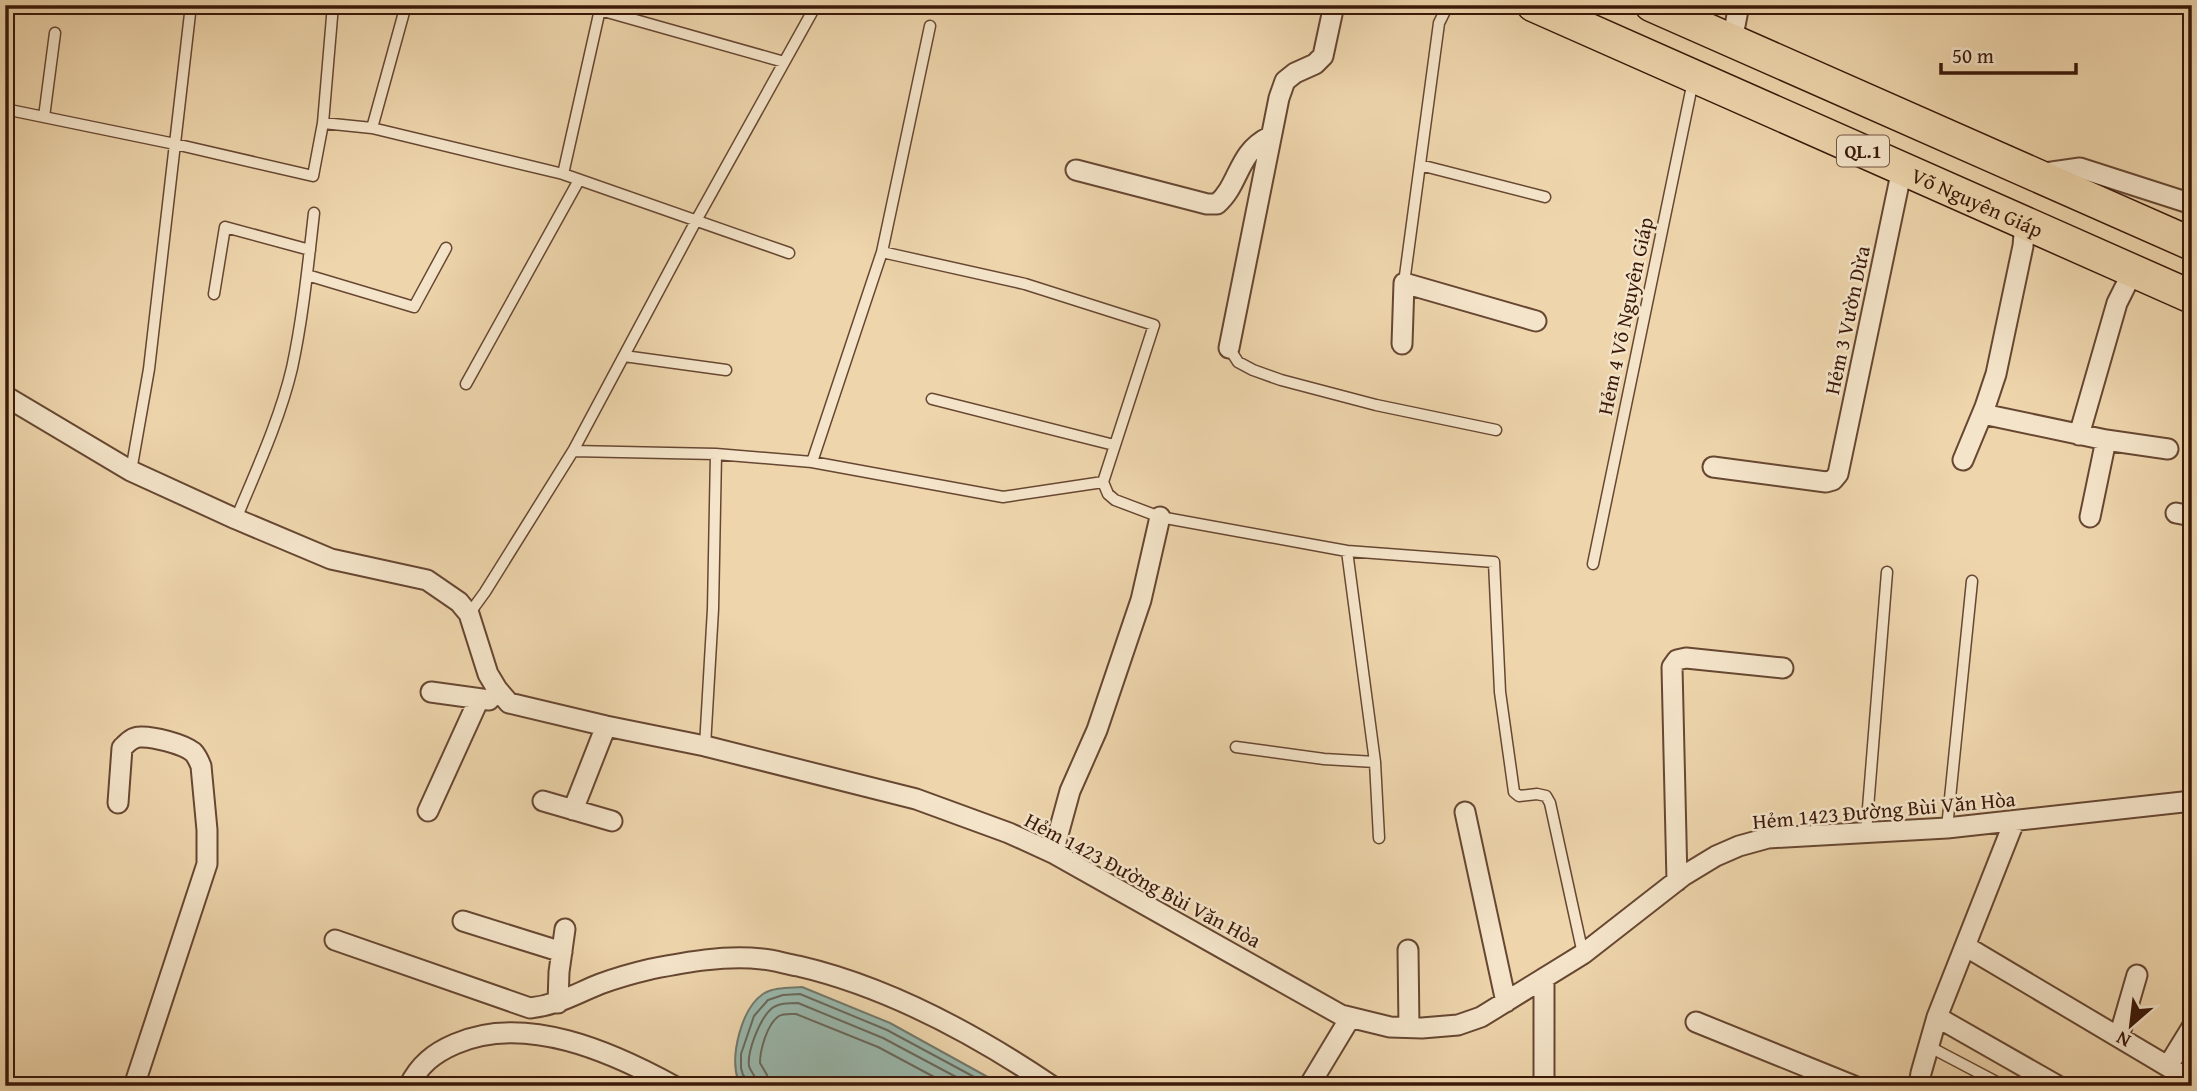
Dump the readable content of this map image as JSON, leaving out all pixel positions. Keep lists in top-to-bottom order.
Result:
{
  "streets": {
    "highway": ["QL.1", "Võ Nguyên Giáp"],
    "street": ["Hẻm 3 Vườn Dừa", "Hẻm 1423 Đường Bùi Văn Hòa"],
    "lane": ["Hẻm 4 Võ Nguyên Giáp"]
  },
  "crossings": [
    ["Võ Nguyên Giáp", "Hẻm 4 Võ Nguyên Giáp"],
    ["Võ Nguyên Giáp", "Hẻm 3 Vườn Dừa"]
  ],
  "scale_bar": "50 m",
  "north": "bottom left"
}
